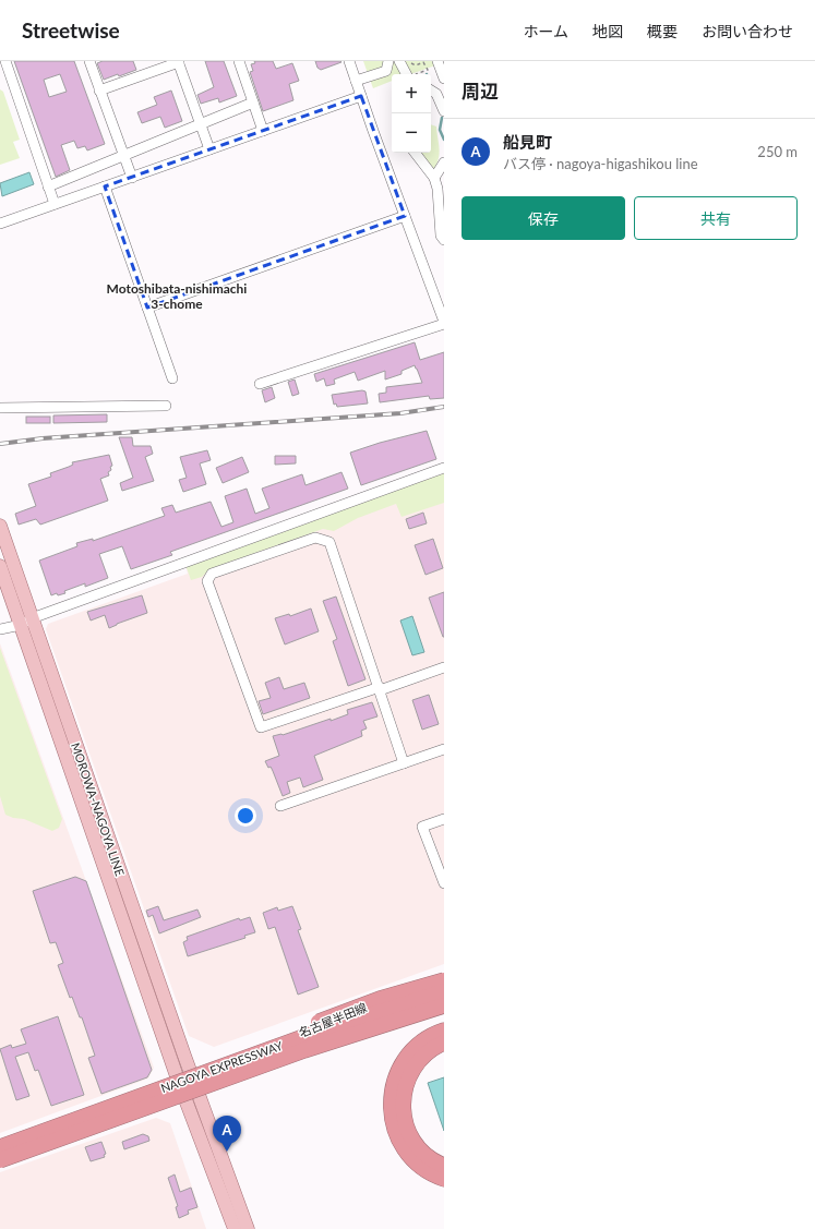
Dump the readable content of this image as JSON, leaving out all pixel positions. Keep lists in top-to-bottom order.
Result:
{
  "streets": {
    "highway": ["NAGOYA EXPRESSWAY"],
    "main road": ["MOROWA-NAGOYA LINE", "名古屋半田線"]
  },
  "crossings": [
    ["MOROWA-NAGOYA LINE", "名古屋半田線"],
    ["MOROWA-NAGOYA LINE", "NAGOYA EXPRESSWAY"],
    ["名古屋半田線", "NAGOYA EXPRESSWAY"]
  ],
  "districts": ["Motoshibata-nishimachi 3-chome"],
  "page": {
    "header": "Streetwise",
    "nav": [
      "ホーム",
      "地図",
      "概要",
      "お問い合わせ"
    ],
    "heading": "周辺",
    "map_buttons": ["+", "−"],
    "list": [
      {
        "mark": "A",
        "name": "船見町",
        "note": "バス停 · nagoya-higashikou line",
        "value": "250 m"
      }
    ],
    "buttons": ["保存", "共有"],
    "pins": "A"
  }
}
